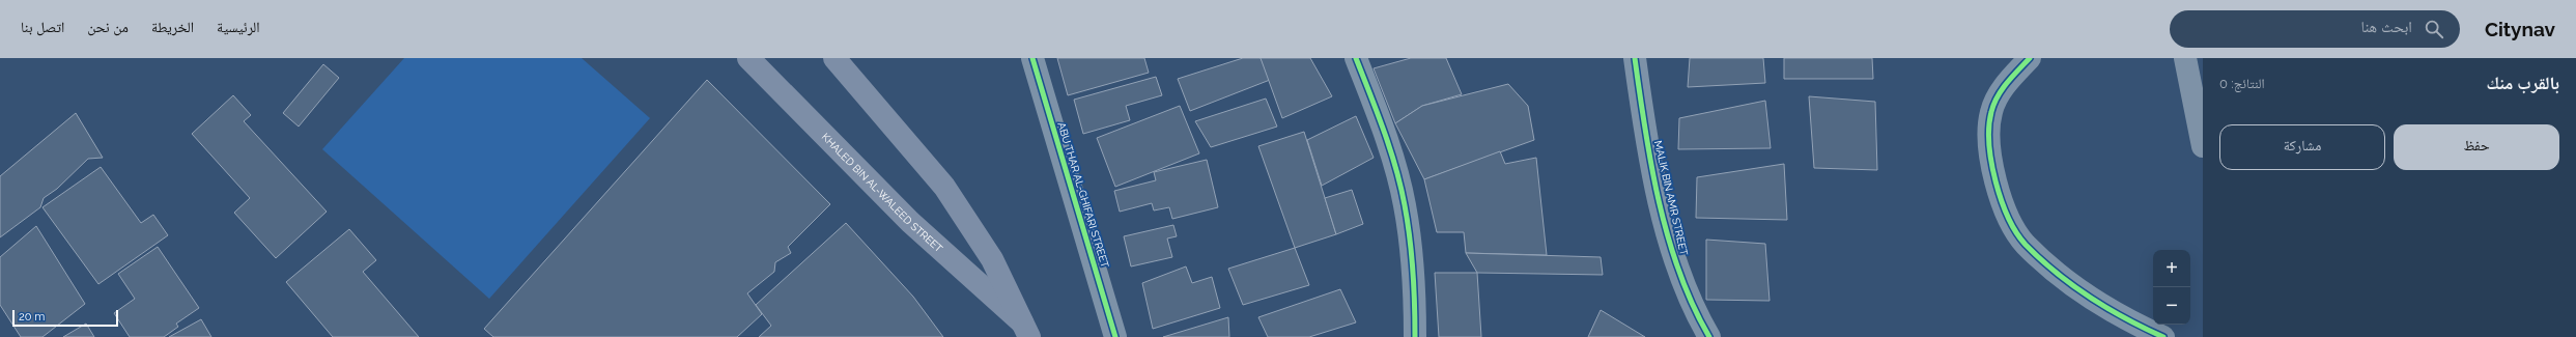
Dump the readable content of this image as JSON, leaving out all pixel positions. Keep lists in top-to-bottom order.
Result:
{
  "streets": {
    "main road": ["KHALED BIN AL-WALEED STREET"],
    "street": ["ABU THAR AL-GHIFARI STREET", "MALIK BIN AMR STREET"]
  },
  "scale_bar": "20 m",
  "page": {
    "header": "Citynav",
    "search": "ابحث هنا",
    "nav": [
      "الرئيسية",
      "الخريطة",
      "من نحن",
      "اتصل بنا"
    ],
    "heading": ["بالقرب منك", "النتائج: 0"],
    "buttons": ["حفظ", "مشاركة"],
    "map_buttons": ["+", "−"],
    "scale": "20 m"
  }
}
